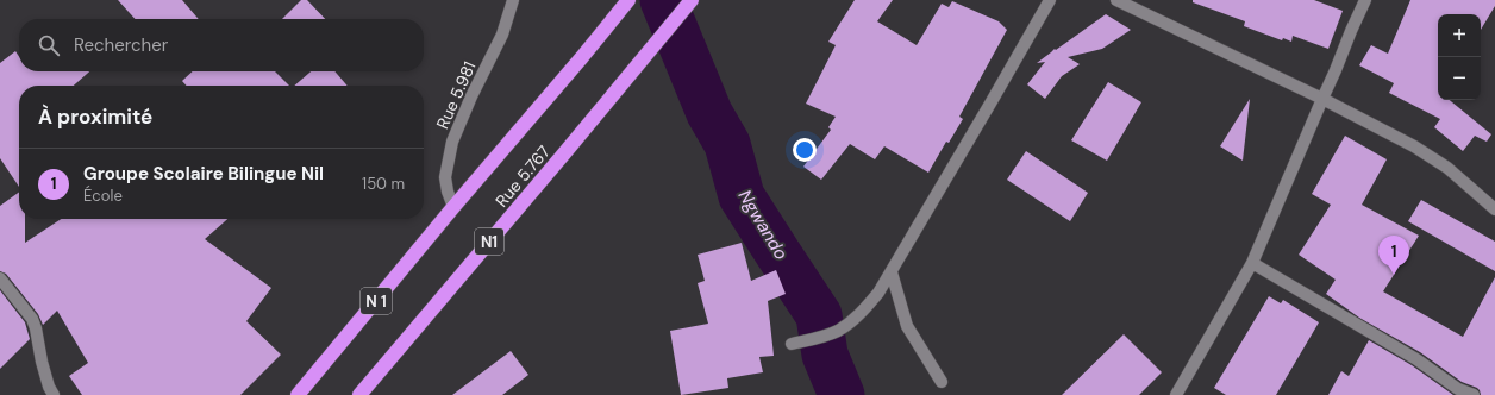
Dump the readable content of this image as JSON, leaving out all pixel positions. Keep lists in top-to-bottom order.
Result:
{
  "streets": {
    "highway": ["Rue 5.767", "N1", "N 1"],
    "street": ["Rue 5.981"]
  },
  "crossings": [
    ["Rue 5.981", "N 1"]
  ],
  "water": ["Ngwando"],
  "page": {
    "map_buttons": ["+", "−"],
    "search": "Rechercher",
    "heading": "À proximité",
    "list": [
      {
        "mark": "1",
        "name": "Groupe Scolaire Bilingue Nil",
        "note": "École",
        "value": "150 m"
      }
    ],
    "pins": "1"
  }
}
